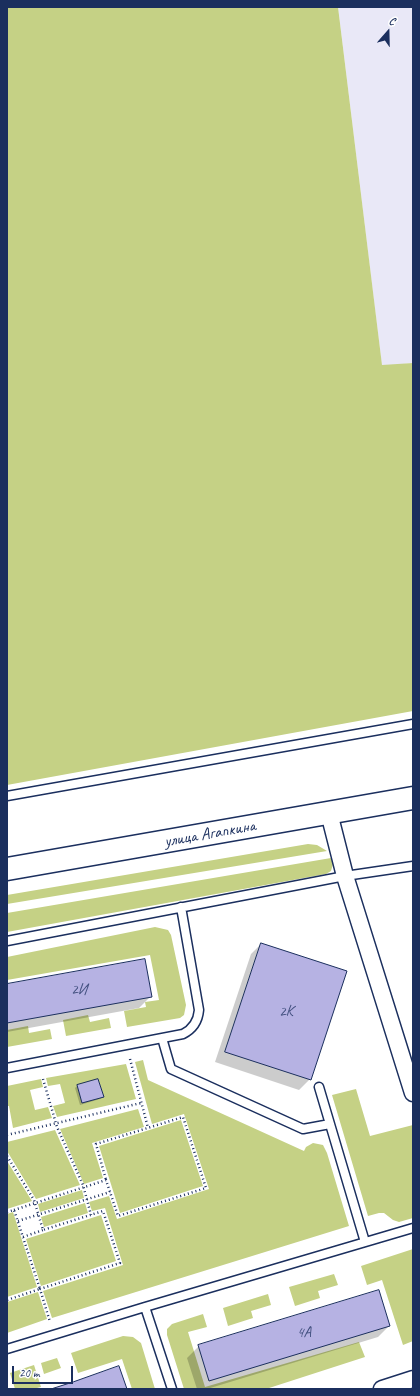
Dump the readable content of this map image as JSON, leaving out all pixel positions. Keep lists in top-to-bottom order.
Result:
{
  "streets": {
    "main road": ["улица Агапкина"]
  },
  "house_numbers": ["2И", "2К", "4А"],
  "scale_bar": "20 m",
  "north": "top"
}
